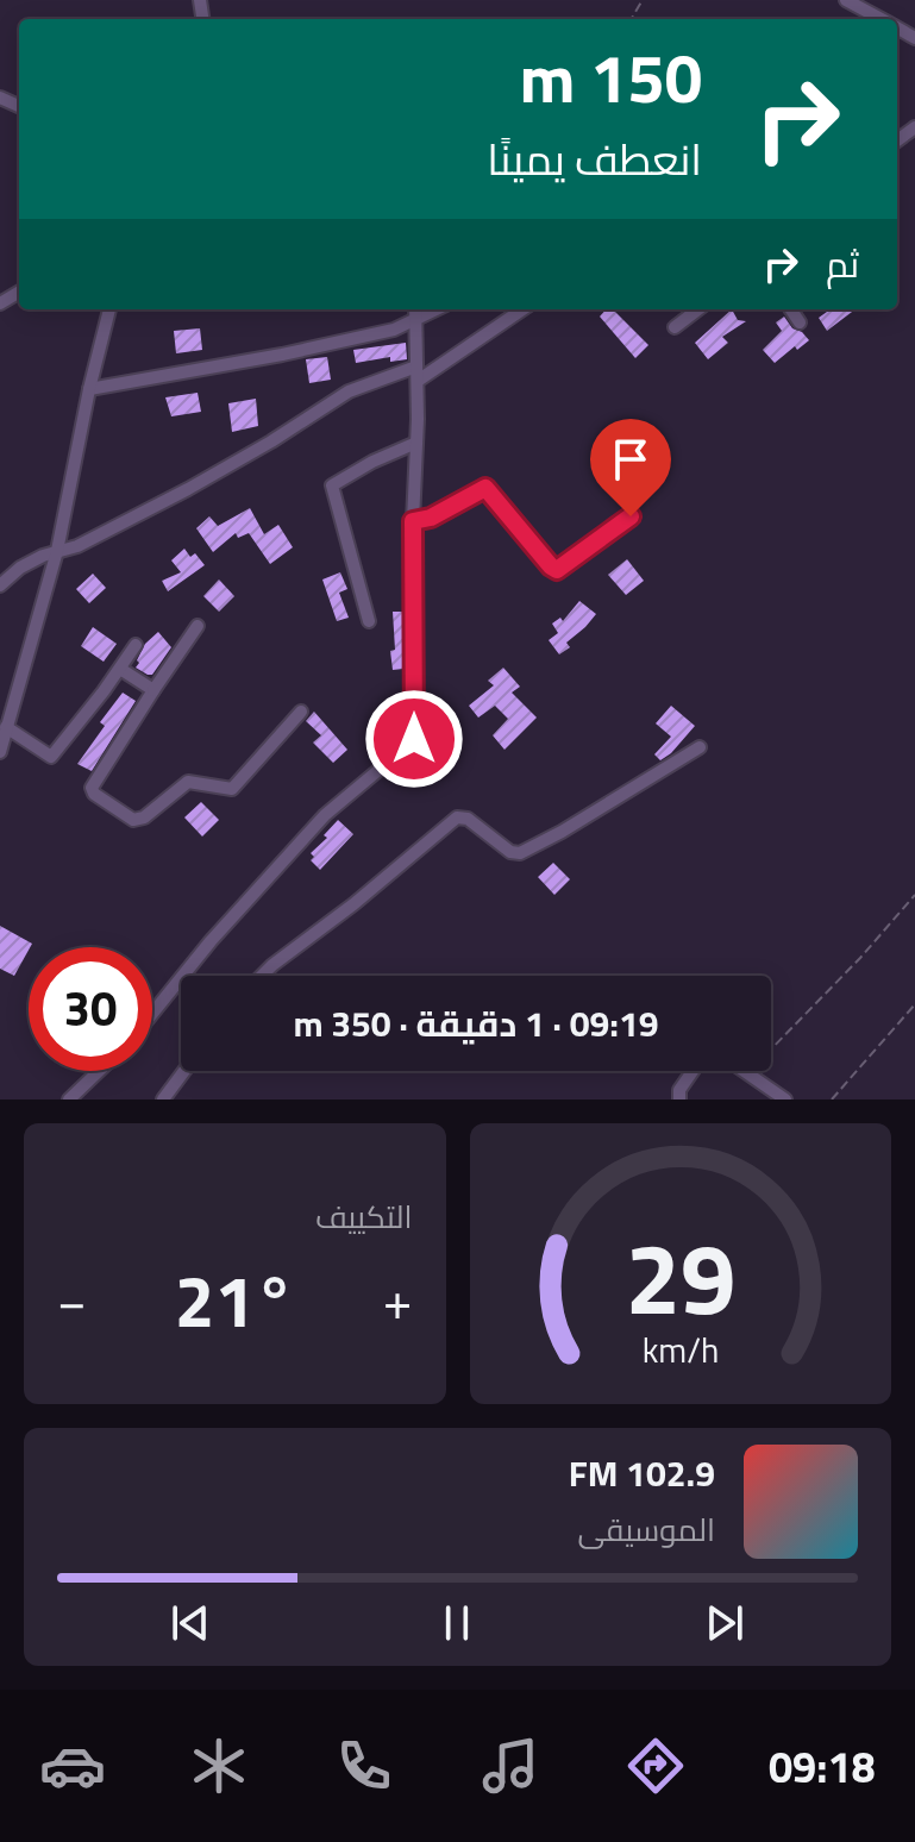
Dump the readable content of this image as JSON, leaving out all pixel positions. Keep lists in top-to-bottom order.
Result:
{
  "page": {
    "turn": ["150 m", "انعطف يمينًا"],
    "then": "ثم",
    "limit": "30",
    "trip": "09:19 · 1 دقيقة · 350 m",
    "tile": "التكييف",
    "heat": ["−", "21°", "+"],
    "song": ["102.9 FM", "الموسيقى"],
    "tabs": "09:18",
    "gauge": ["29", "km/h"]
  }
}
